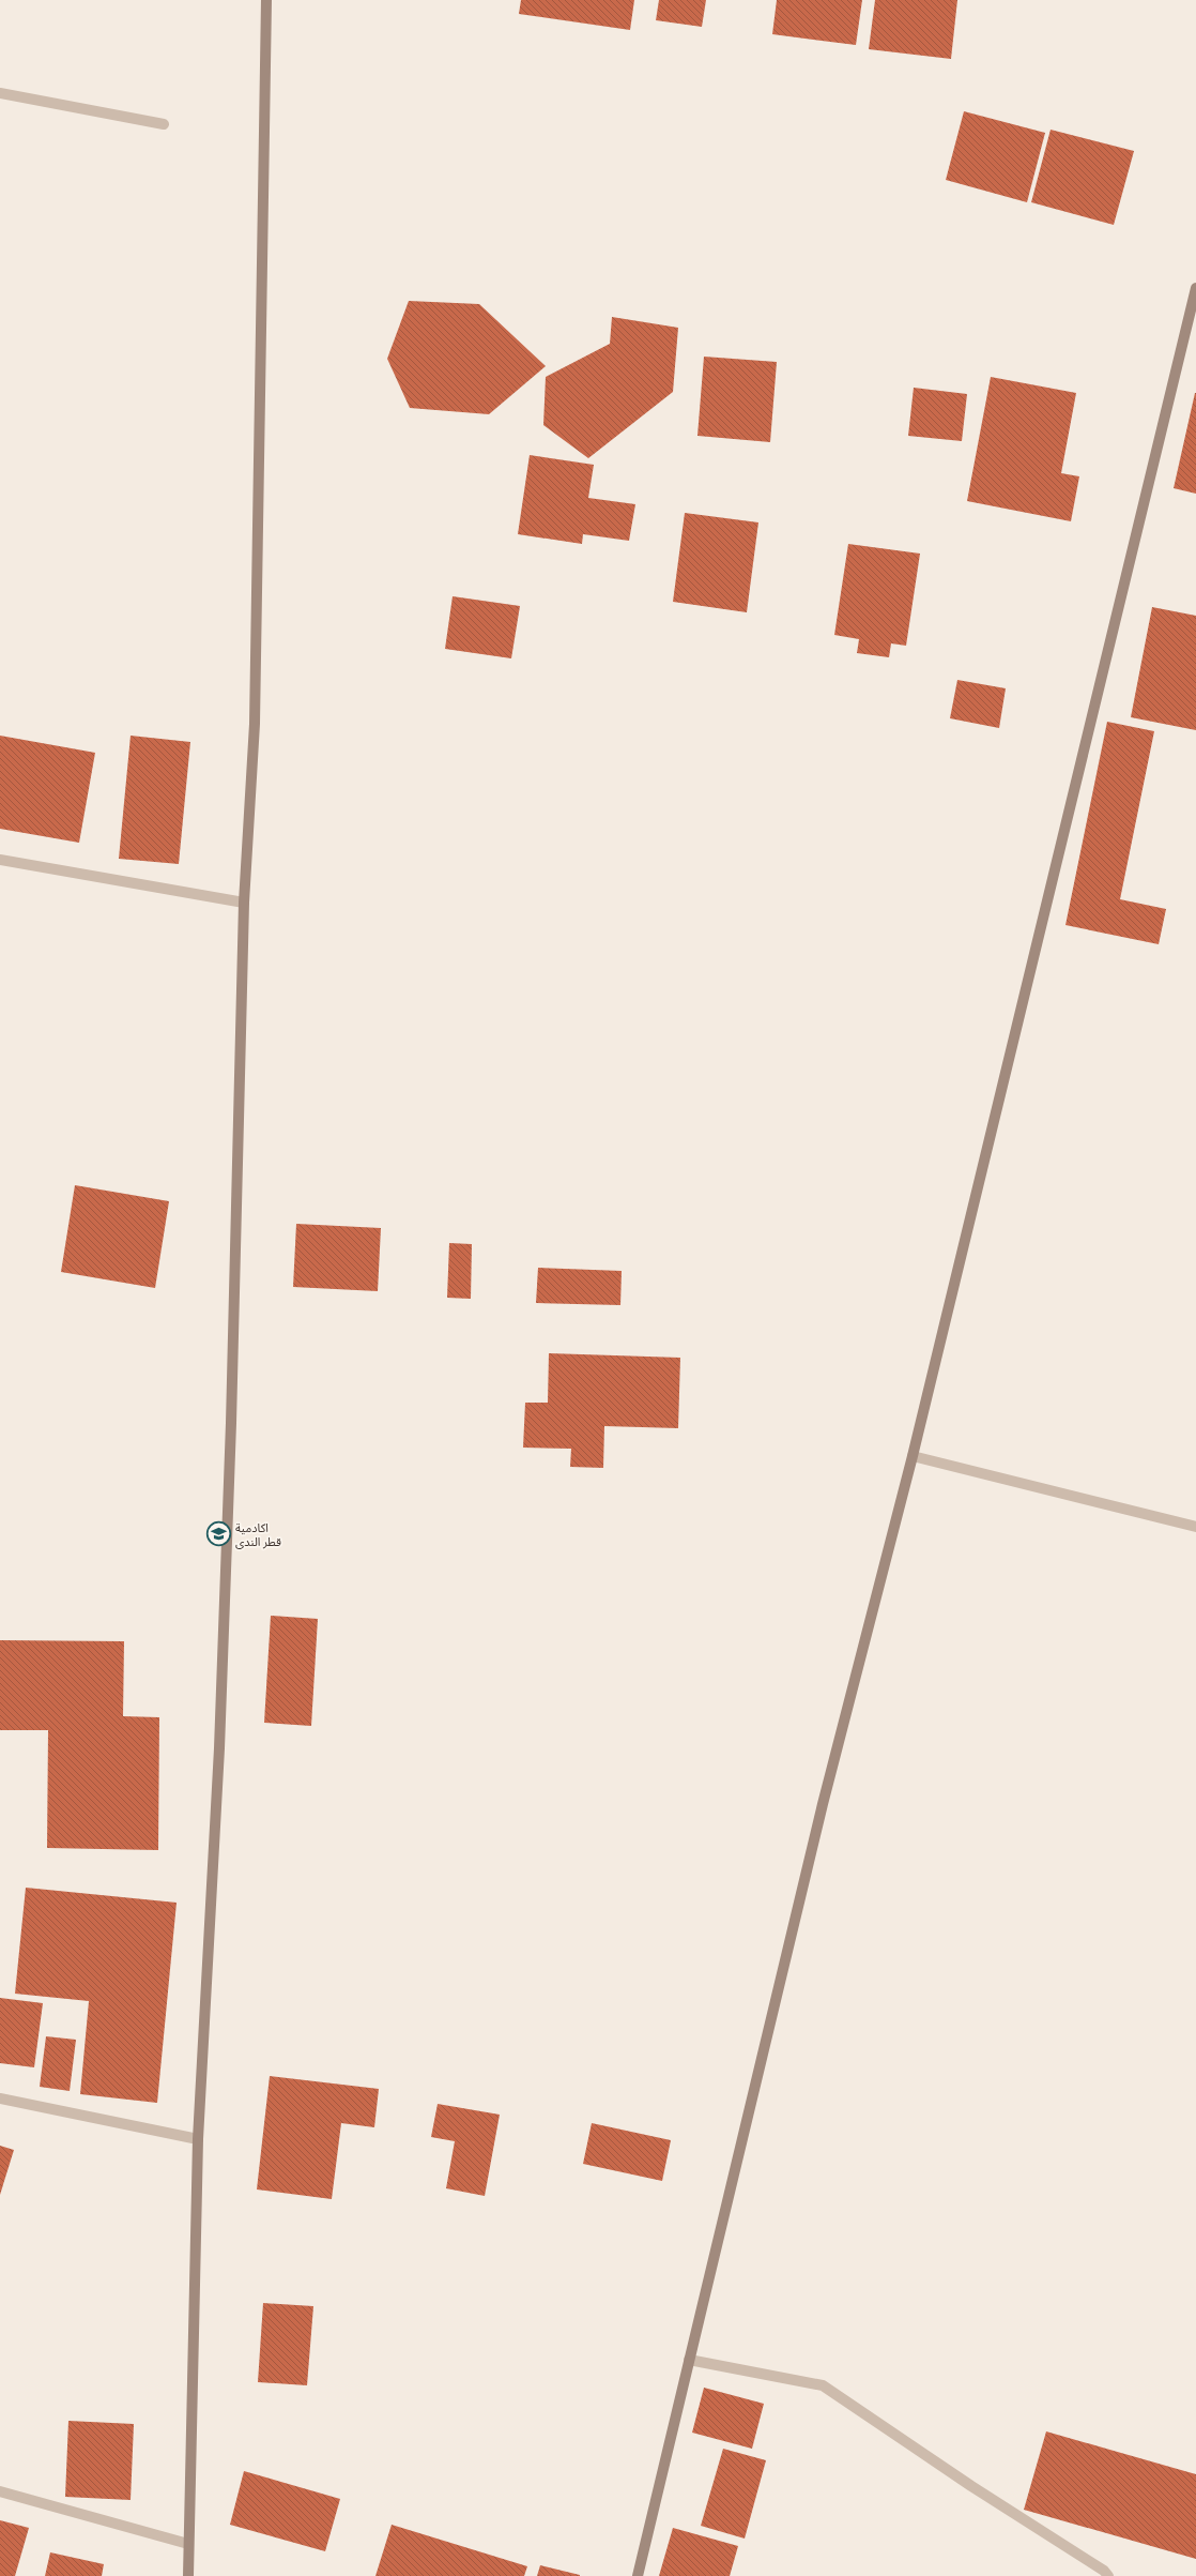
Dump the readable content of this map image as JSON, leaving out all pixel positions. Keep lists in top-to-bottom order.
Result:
{
  "places": {
    "school or university": ["اكادمية قطر الندى"]
  }
}
